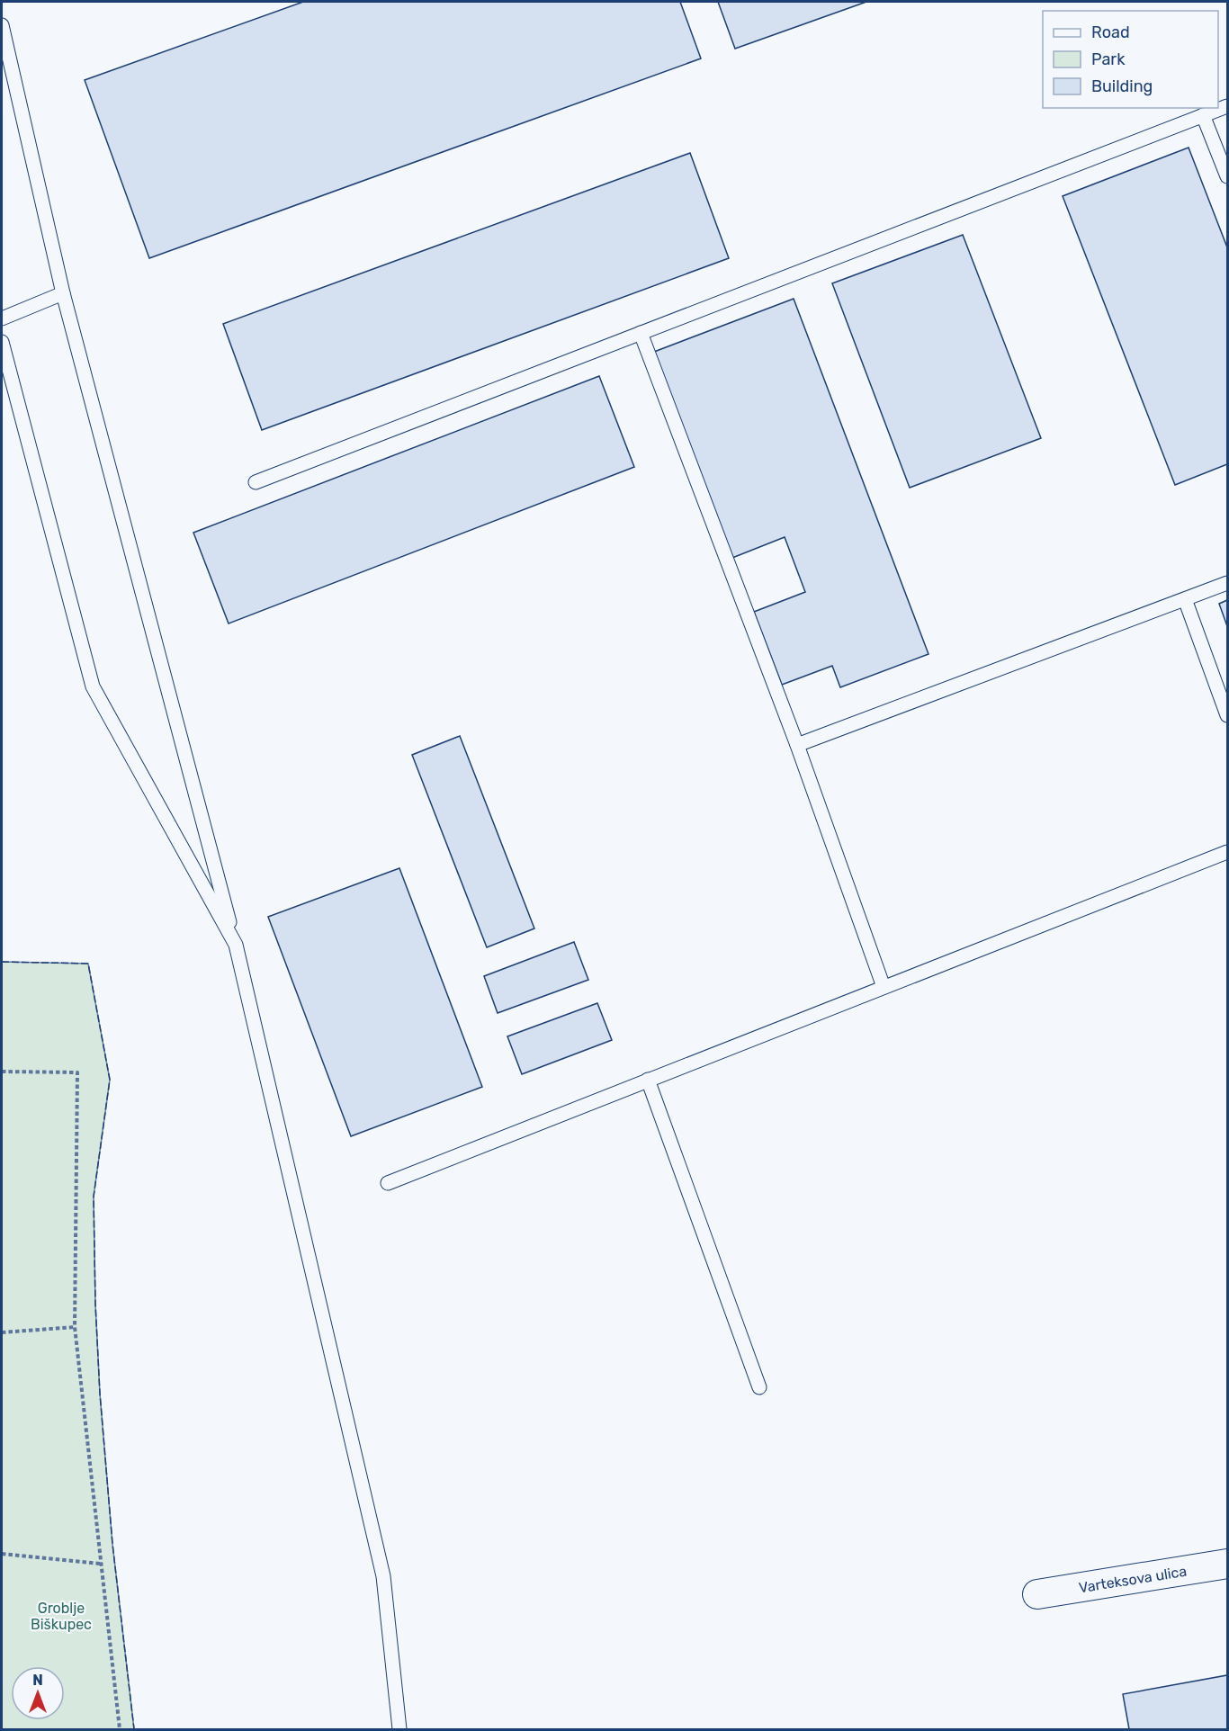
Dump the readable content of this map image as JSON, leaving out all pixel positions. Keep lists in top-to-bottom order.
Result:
{
  "streets": {
    "street": ["Varteksova ulica"]
  },
  "parks": ["Groblje Biškupec"],
  "legend": ["Road", "Park", "Building"],
  "north": "top"
}
